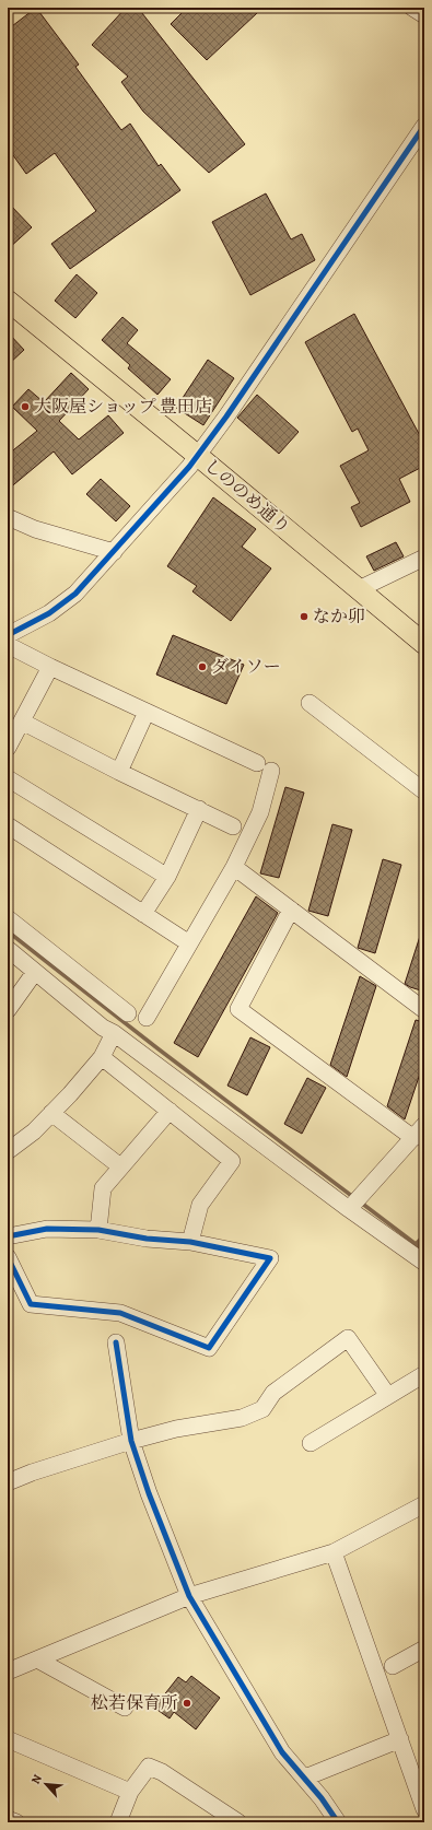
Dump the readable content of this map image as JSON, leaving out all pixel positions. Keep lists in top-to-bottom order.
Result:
{
  "streets": {
    "main road": ["しののめ通り"]
  },
  "places": [
    "大阪屋ショップ 豊田店",
    "なか卯",
    "ダイソー",
    "松若保育所"
  ],
  "north": "top left"
}
